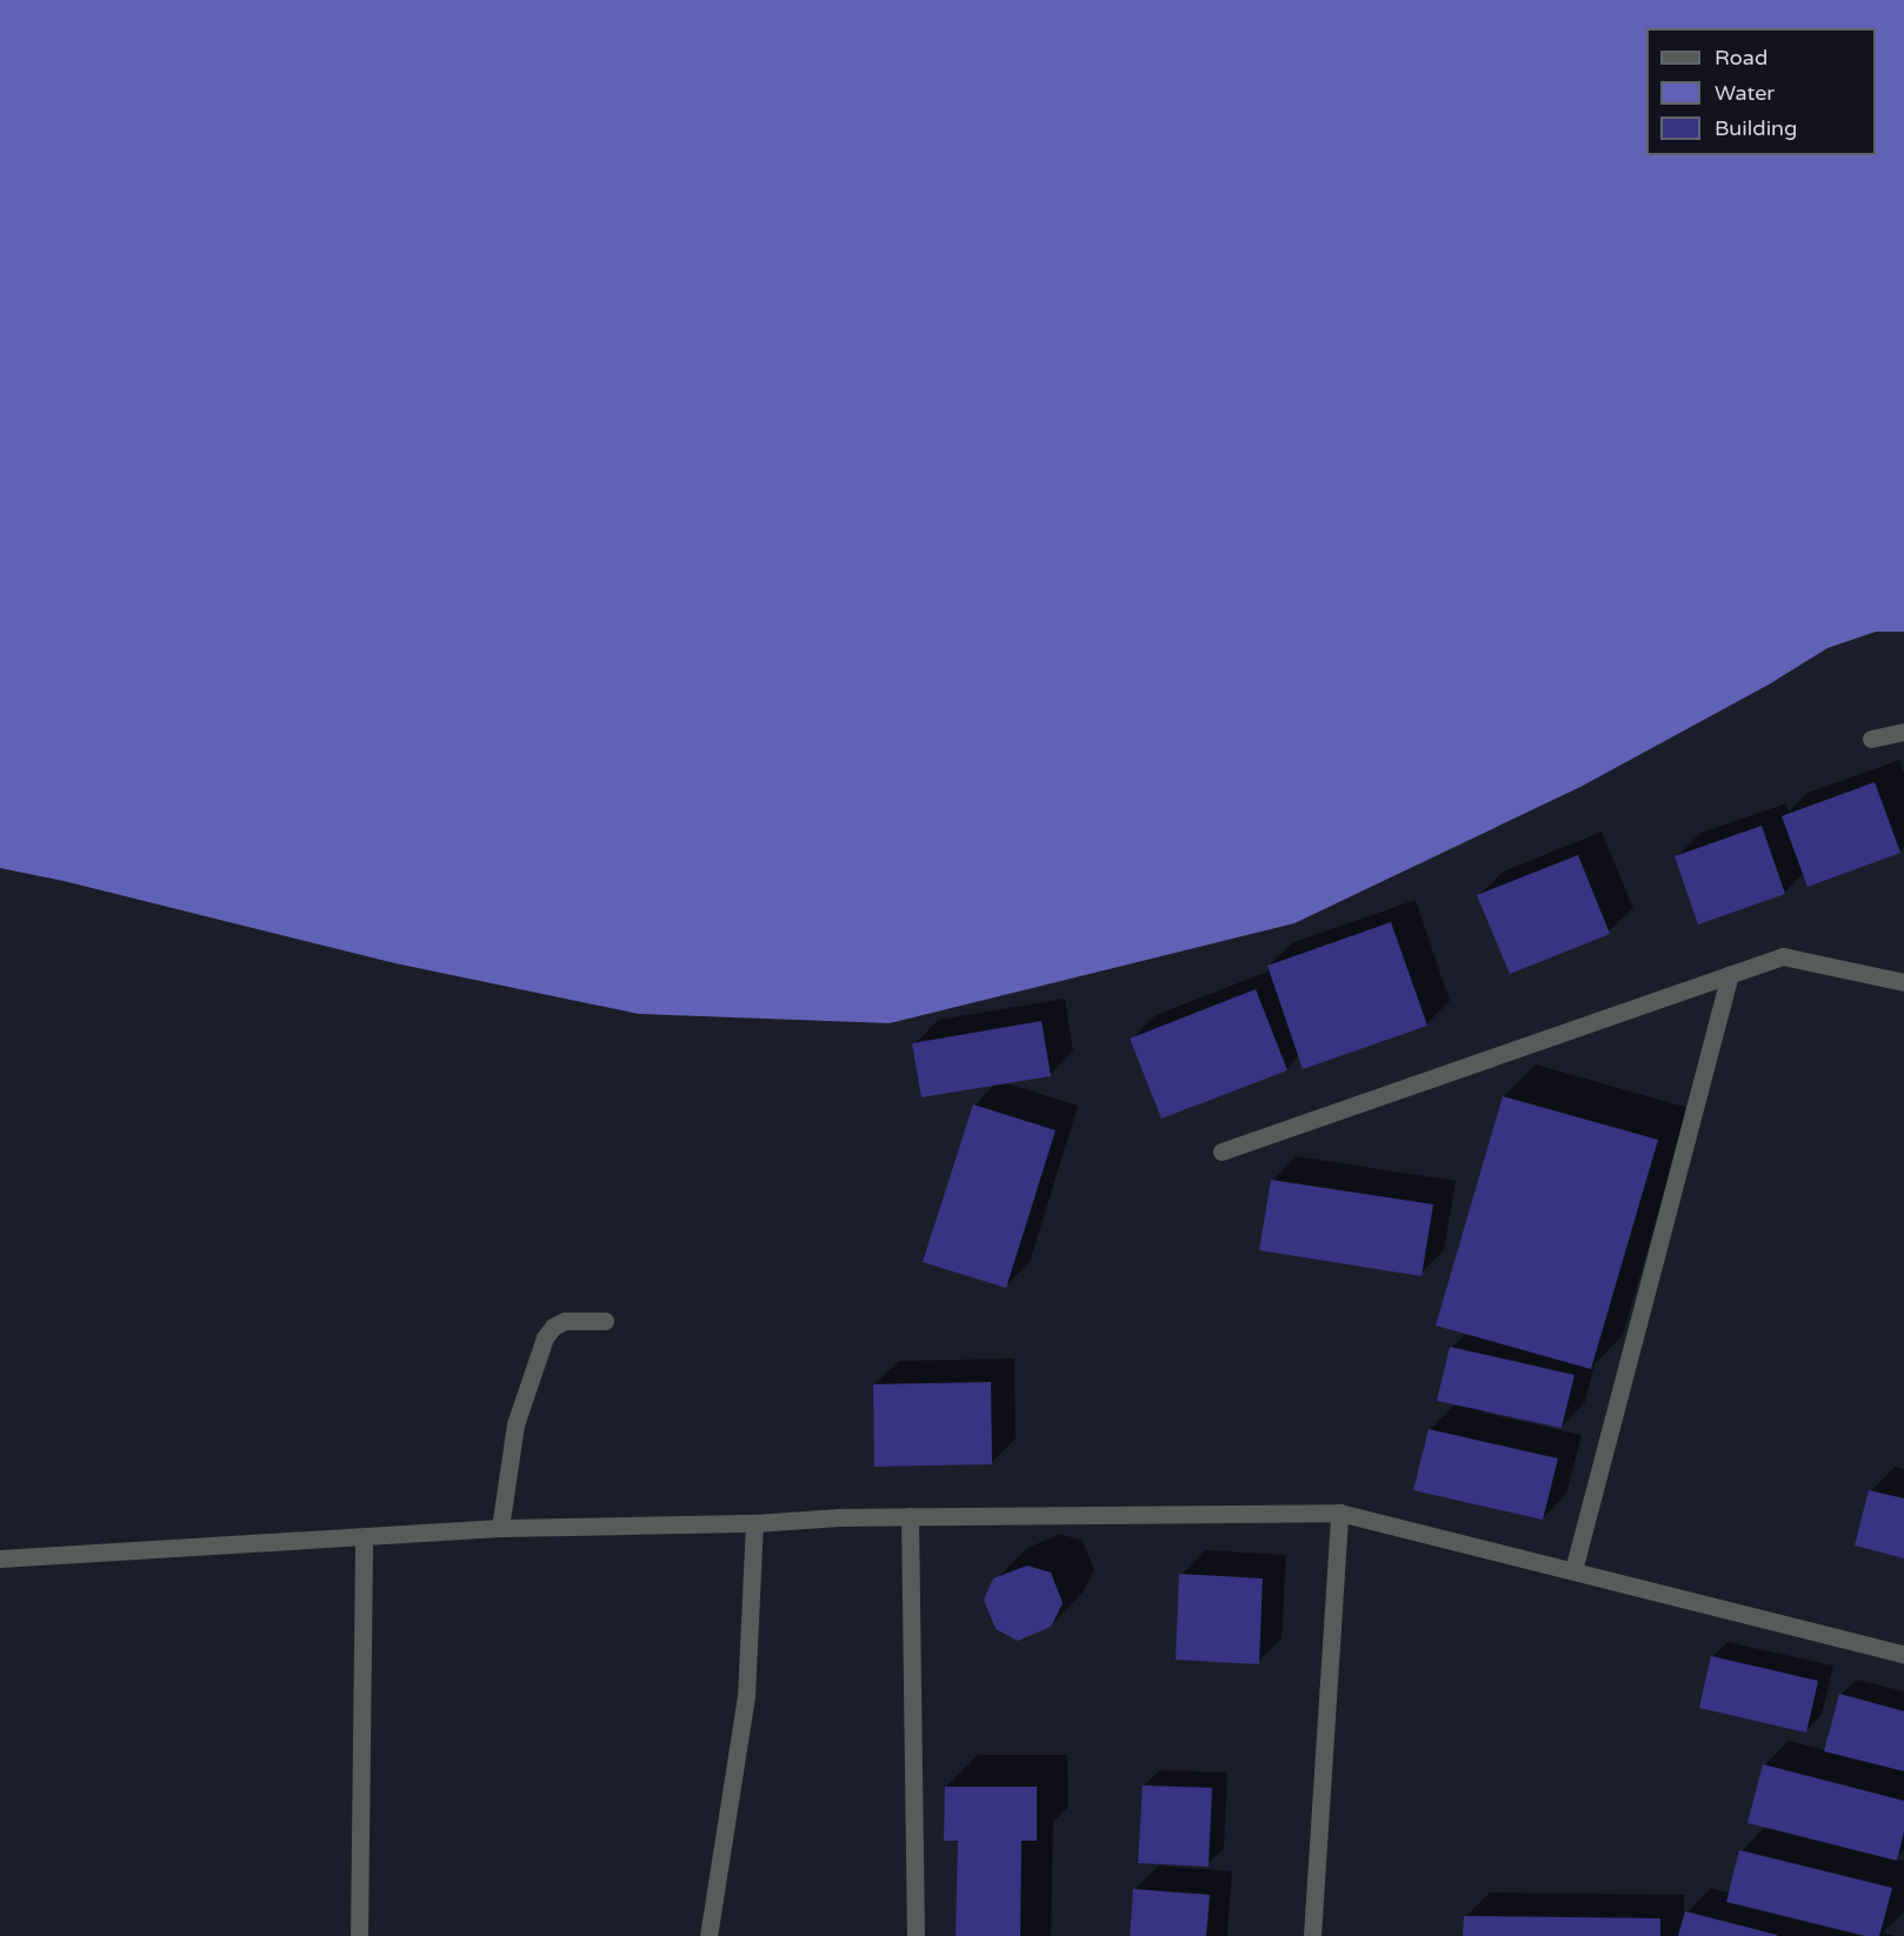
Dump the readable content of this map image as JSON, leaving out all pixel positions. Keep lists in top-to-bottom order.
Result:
{
  "legend": ["Road", "Water", "Building"]
}
